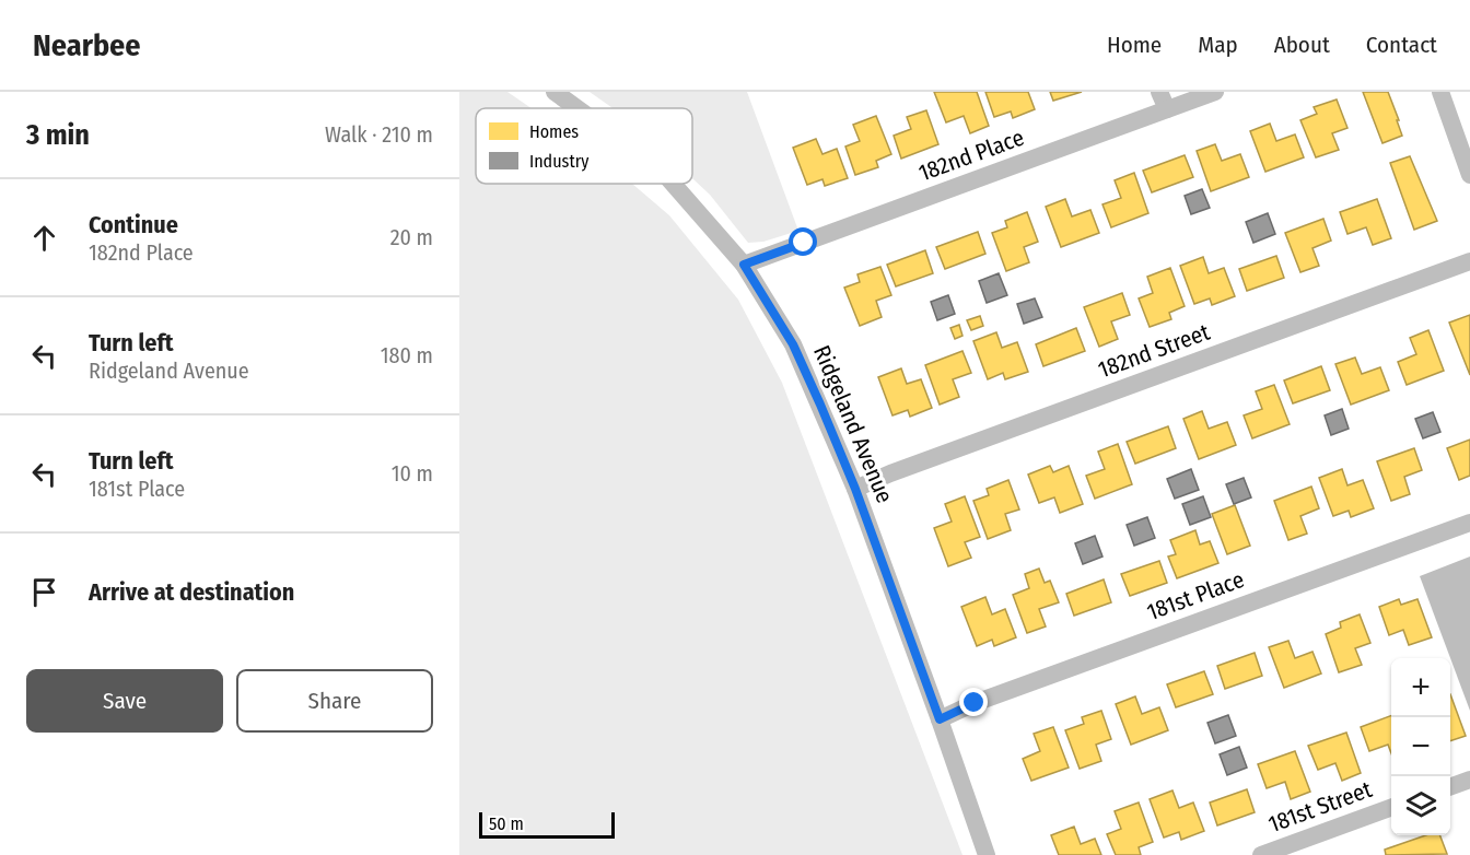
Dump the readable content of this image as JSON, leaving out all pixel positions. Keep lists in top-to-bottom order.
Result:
{
  "streets": {
    "street": [
      "182nd Place",
      "182nd Street",
      "Ridgeland Avenue",
      "181st Place",
      "181st Street"
    ]
  },
  "crossings": [
    ["182nd Place", "Ridgeland Avenue"],
    ["182nd Street", "Ridgeland Avenue"],
    ["Ridgeland Avenue", "181st Place"]
  ],
  "legend": ["Homes", "Industry"],
  "scale_bar": "50 m",
  "page": {
    "header": "Nearbee",
    "nav": [
      "Home",
      "Map",
      "About",
      "Contact"
    ],
    "heading": ["3 min", "Walk · 210 m"],
    "list": [
      ["Continue", "182nd Place", "20 m"],
      ["Turn left", "Ridgeland Avenue", "180 m"],
      ["Turn left", "181st Place", "10 m"],
      "Arrive at destination"
    ],
    "buttons": ["Save", "Share"],
    "map_buttons": ["+", "−"],
    "scale": "50 m"
  }
}
